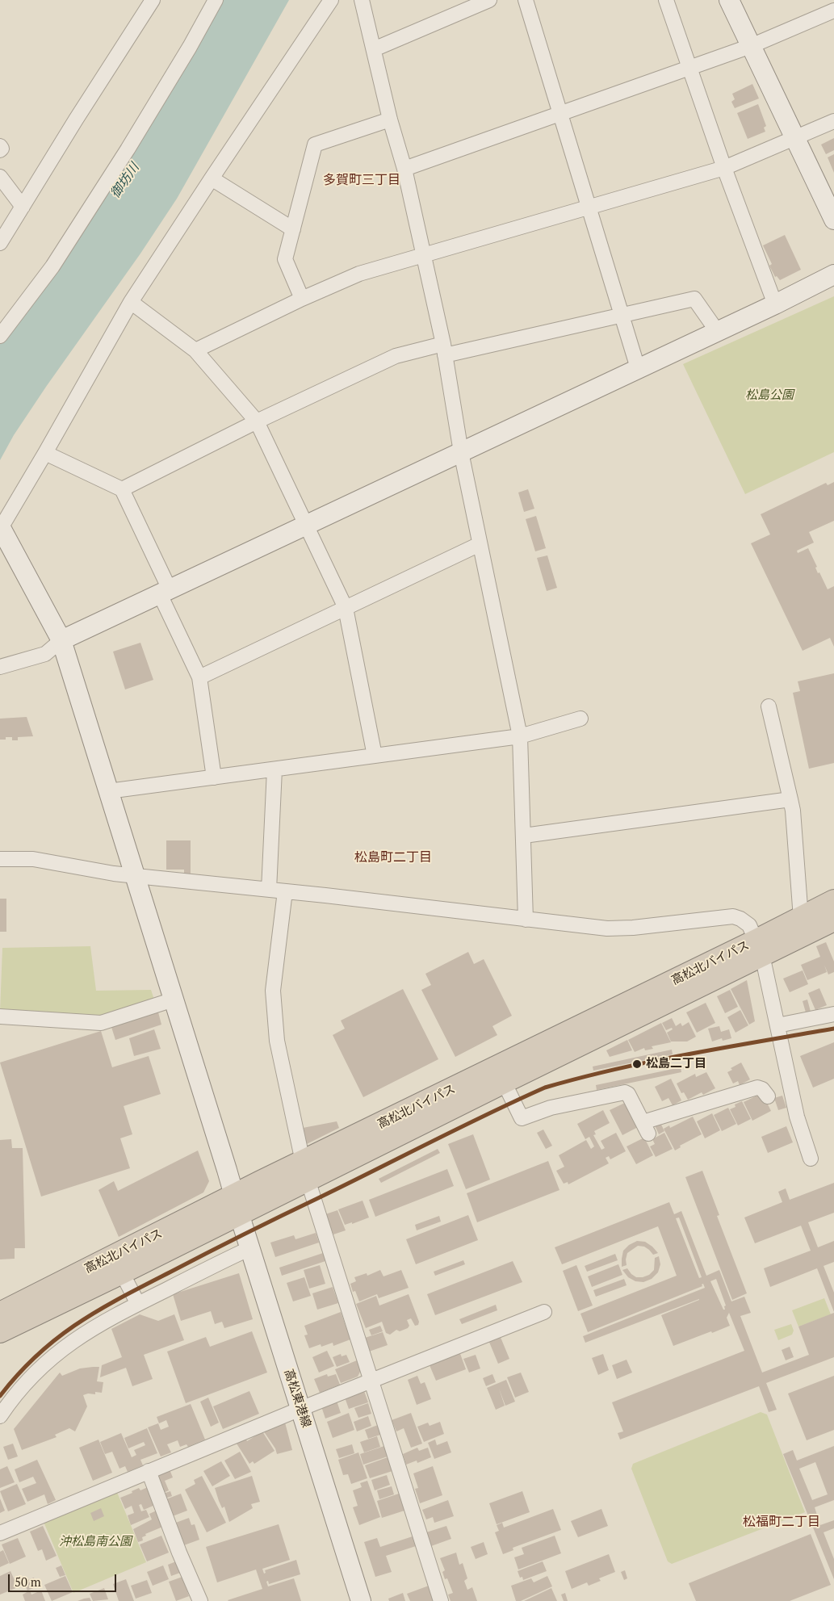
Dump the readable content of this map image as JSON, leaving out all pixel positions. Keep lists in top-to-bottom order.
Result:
{
  "streets": {
    "highway": ["高松北バイパス"],
    "street": ["高松東港線"]
  },
  "crossings": [
    ["高松北バイパス", "高松東港線"]
  ],
  "districts": ["多賀町三丁目", "松島町二丁目", "松福町二丁目"],
  "water": ["御坊川"],
  "parks": ["松島公園", "沖松島南公園"],
  "places": ["松島二丁目"],
  "scale_bar": "50 m"
}
